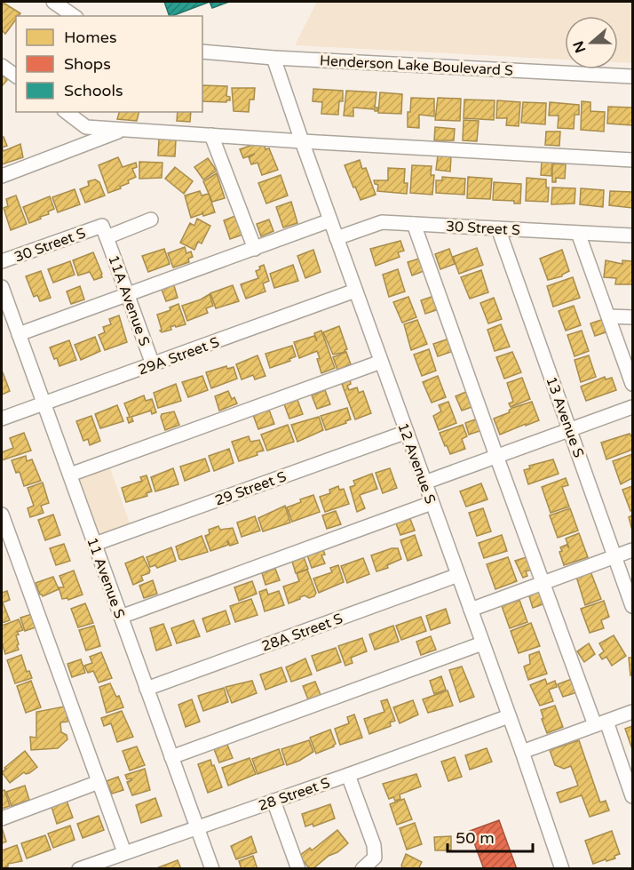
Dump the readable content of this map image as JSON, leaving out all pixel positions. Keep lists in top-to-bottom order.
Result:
{
  "streets": {
    "street": [
      "Henderson Lake Boulevard S",
      "30 Street S",
      "11A Avenue S",
      "29A Street S",
      "13 Avenue S",
      "12 Avenue S",
      "29 Street S",
      "11 Avenue S",
      "28A Street S",
      "28 Street S"
    ]
  },
  "crossings": [
    ["Henderson Lake Boulevard S", "12 Avenue S"],
    ["30 Street S", "11A Avenue S"],
    ["30 Street S", "13 Avenue S"],
    ["30 Street S", "12 Avenue S"],
    ["11A Avenue S", "29A Street S"],
    ["29A Street S", "12 Avenue S"],
    ["29A Street S", "11 Avenue S"],
    ["12 Avenue S", "29 Street S"],
    ["12 Avenue S", "28A Street S"],
    ["12 Avenue S", "28 Street S"],
    ["29 Street S", "11 Avenue S"],
    ["11 Avenue S", "28A Street S"],
    ["11 Avenue S", "28 Street S"]
  ],
  "legend": ["Homes", "Shops", "Schools"],
  "scale_bar": "50 m",
  "north": "left"
}
